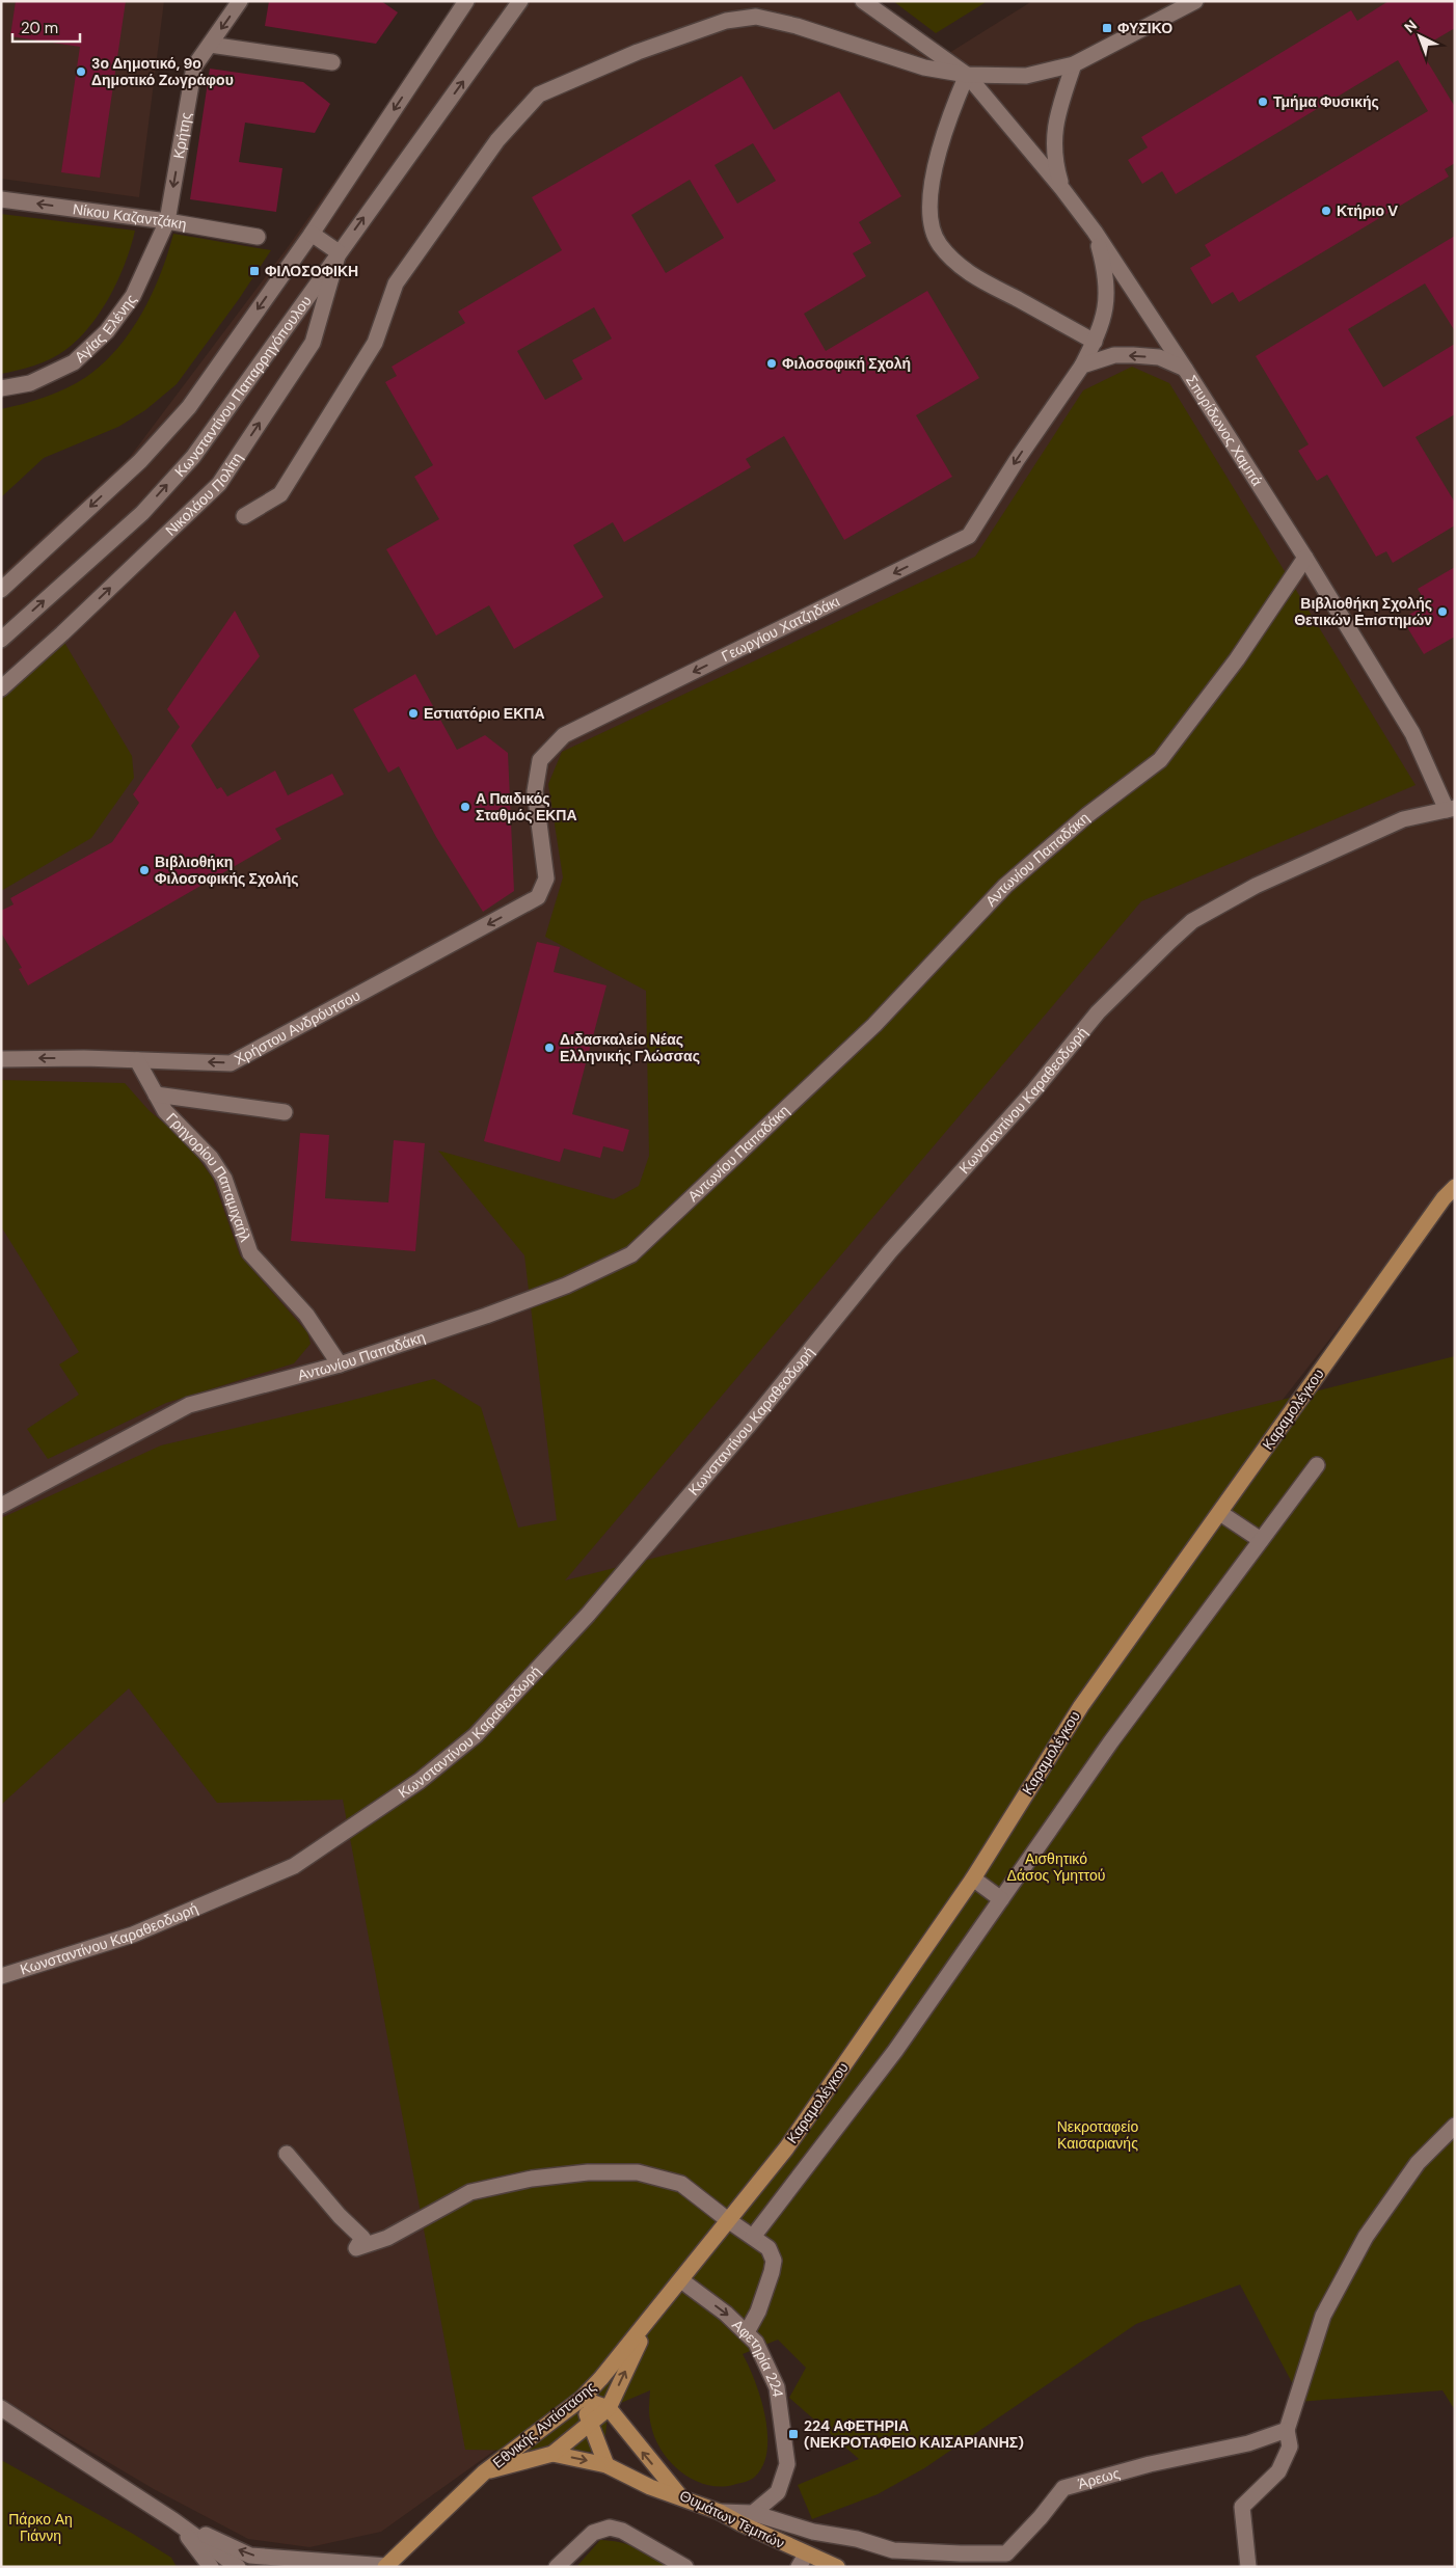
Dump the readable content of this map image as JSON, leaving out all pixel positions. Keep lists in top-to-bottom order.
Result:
{
  "streets": {
    "main road": ["Καραμολέγκου", "Εθνικής Αντίστασης", "Θυμάτων Τεμπών"],
    "street": [
      "Κρήτης",
      "Νίκου Καζαντζάκη",
      "Αγίας Ελένης",
      "Κωνσταντίνου Παπαρρηγόπουλου",
      "Σπυρίδωνος Χαμπά",
      "Νικολάου Πολίτη",
      "Γεωργίου Χατζηδάκι",
      "Αντωνίου Παπαδάκη",
      "Χρήστου Ανδρόυτσου",
      "Κωνσταντίνου Καραθεοδωρή",
      "Γρηγορίου Παπαμιχαήλ",
      "Αφετηρία 224",
      "Άρεως"
    ]
  },
  "crossings": [
    ["Κρήτης", "Νίκου Καζαντζάκη"],
    ["Κρήτης", "Αγίας Ελένης"],
    ["Νίκου Καζαντζάκη", "Αγίας Ελένης"],
    ["Κωνσταντίνου Παπαρρηγόπουλου", "Νικολάου Πολίτη"],
    ["Σπυρίδωνος Χαμπά", "Γεωργίου Χατζηδάκι"],
    ["Σπυρίδωνος Χαμπά", "Αντωνίου Παπαδάκη"],
    ["Σπυρίδωνος Χαμπά", "Κωνσταντίνου Καραθεοδωρή"],
    ["Γεωργίου Χατζηδάκι", "Χρήστου Ανδρόυτσου"],
    ["Αντωνίου Παπαδάκη", "Γρηγορίου Παπαμιχαήλ"],
    ["Χρήστου Ανδρόυτσου", "Γρηγορίου Παπαμιχαήλ"],
    ["Καραμολέγκου", "Αφετηρία 224"],
    ["Καραμολέγκου", "Εθνικής Αντίστασης"],
    ["Αφετηρία 224", "Άρεως"],
    ["Εθνικής Αντίστασης", "Θυμάτων Τεμπών"]
  ],
  "one_way": [
    "Κρήτης",
    "Νίκου Καζαντζάκη",
    "Νικολάου Πολίτη",
    "Γεωργίου Χατζηδάκι",
    "Χρήστου Ανδρόυτσου"
  ],
  "parks": ["Αισθητικό Δάσος Υμηττού", "Νεκροταφείο Καισαριανής", "Πάρκο Αη Γιάννη"],
  "places": {
    "transit": ["ΦΥΣΙΚΟ", "ΦΙΛΟΣΟΦΙΚΗ", "224 ΑΦΕΤΗΡΙΑ (ΝΕΚΡΟΤΑΦΕΙΟ ΚΑΙΣΑΡΙΑΝΗΣ)"],
    "other": [
      "3ο Δημοτικό, 9ο Δημοτικό Ζωγράφου",
      "Τμήμα Φυσικής",
      "Κτήριο V",
      "Φιλοσοφική Σχολή",
      "Βιβλιοθήκη Σχολής Θετικών Επιστημών",
      "Εστιατόριο ΕΚΠΑ",
      "Α Παιδικός Σταθμός ΕΚΠΑ",
      "Βιβλιοθήκη Φιλοσοφικής Σχολής",
      "Διδασκαλείο Νέας Ελληνικής Γλώσσας"
    ]
  },
  "scale_bar": "20 m",
  "north": "top left"
}
